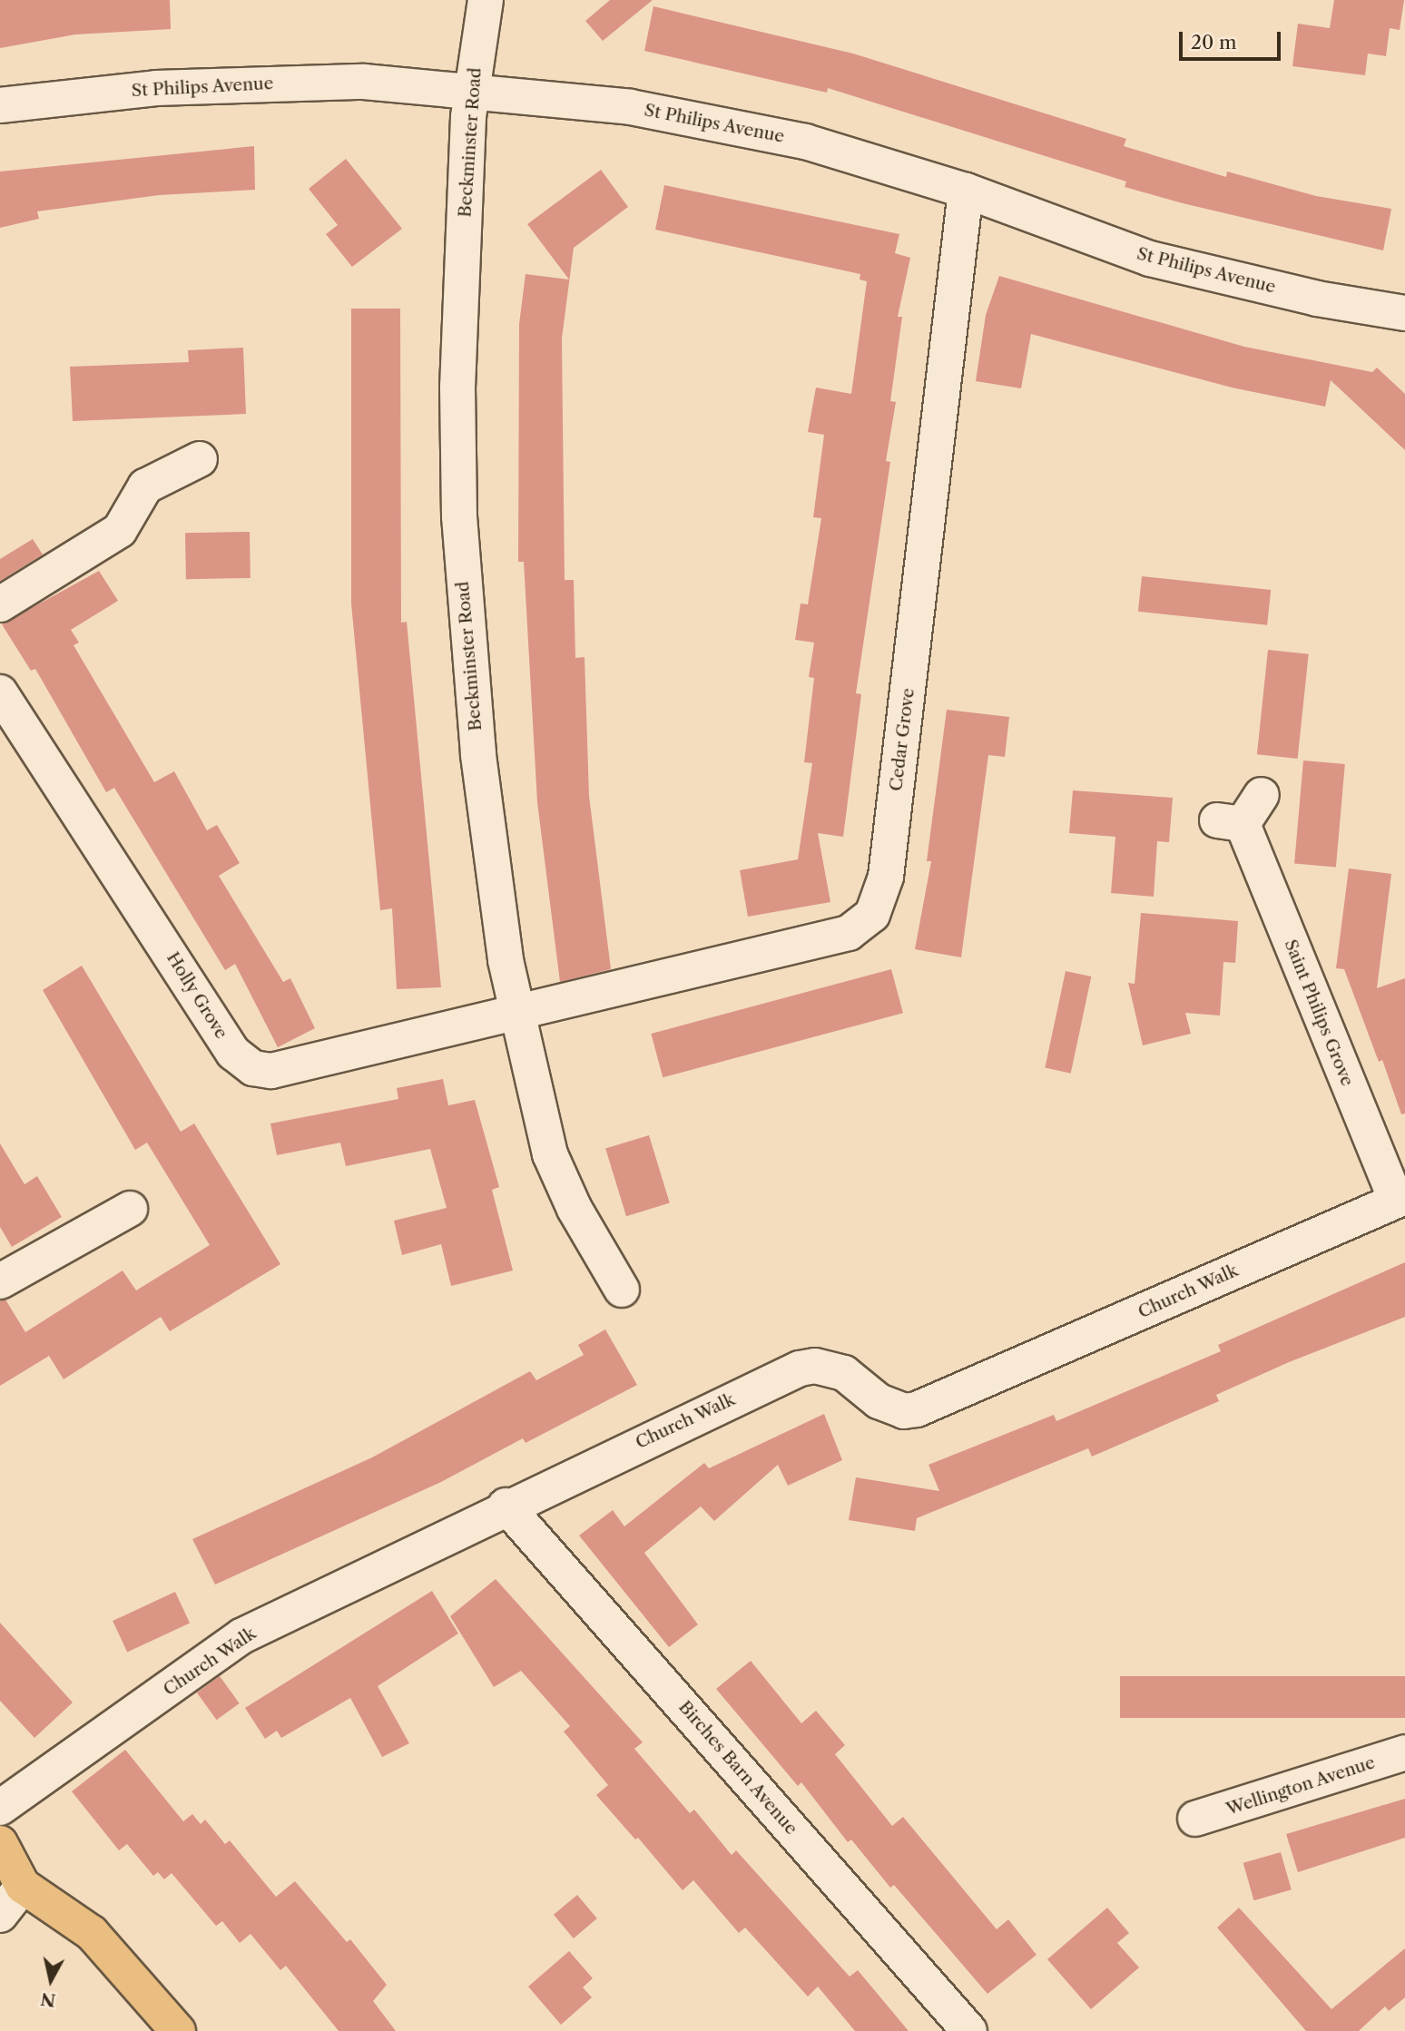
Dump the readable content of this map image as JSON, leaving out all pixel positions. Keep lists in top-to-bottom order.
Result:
{
  "streets": {
    "street": [
      "St Philips Avenue",
      "Beckminster Road",
      "Cedar Grove",
      "Holly Grove",
      "Saint Philips Grove",
      "Church Walk",
      "Birches Barn Avenue",
      "Wellington Avenue"
    ]
  },
  "crossings": [
    ["St Philips Avenue", "Beckminster Road"],
    ["St Philips Avenue", "Cedar Grove"],
    ["Beckminster Road", "Cedar Grove"],
    ["Beckminster Road", "Holly Grove"],
    ["Cedar Grove", "Holly Grove"],
    ["Saint Philips Grove", "Church Walk"],
    ["Church Walk", "Birches Barn Avenue"]
  ],
  "scale_bar": "20 m",
  "north": "bottom"
}
